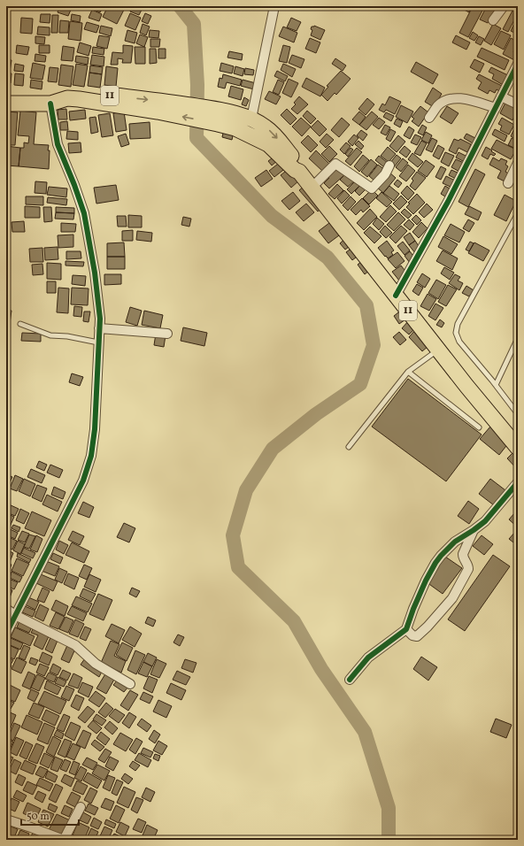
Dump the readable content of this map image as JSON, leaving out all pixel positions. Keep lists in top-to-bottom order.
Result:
{
  "streets": {
    "highway": ["11"]
  },
  "scale_bar": "50 m"
}
